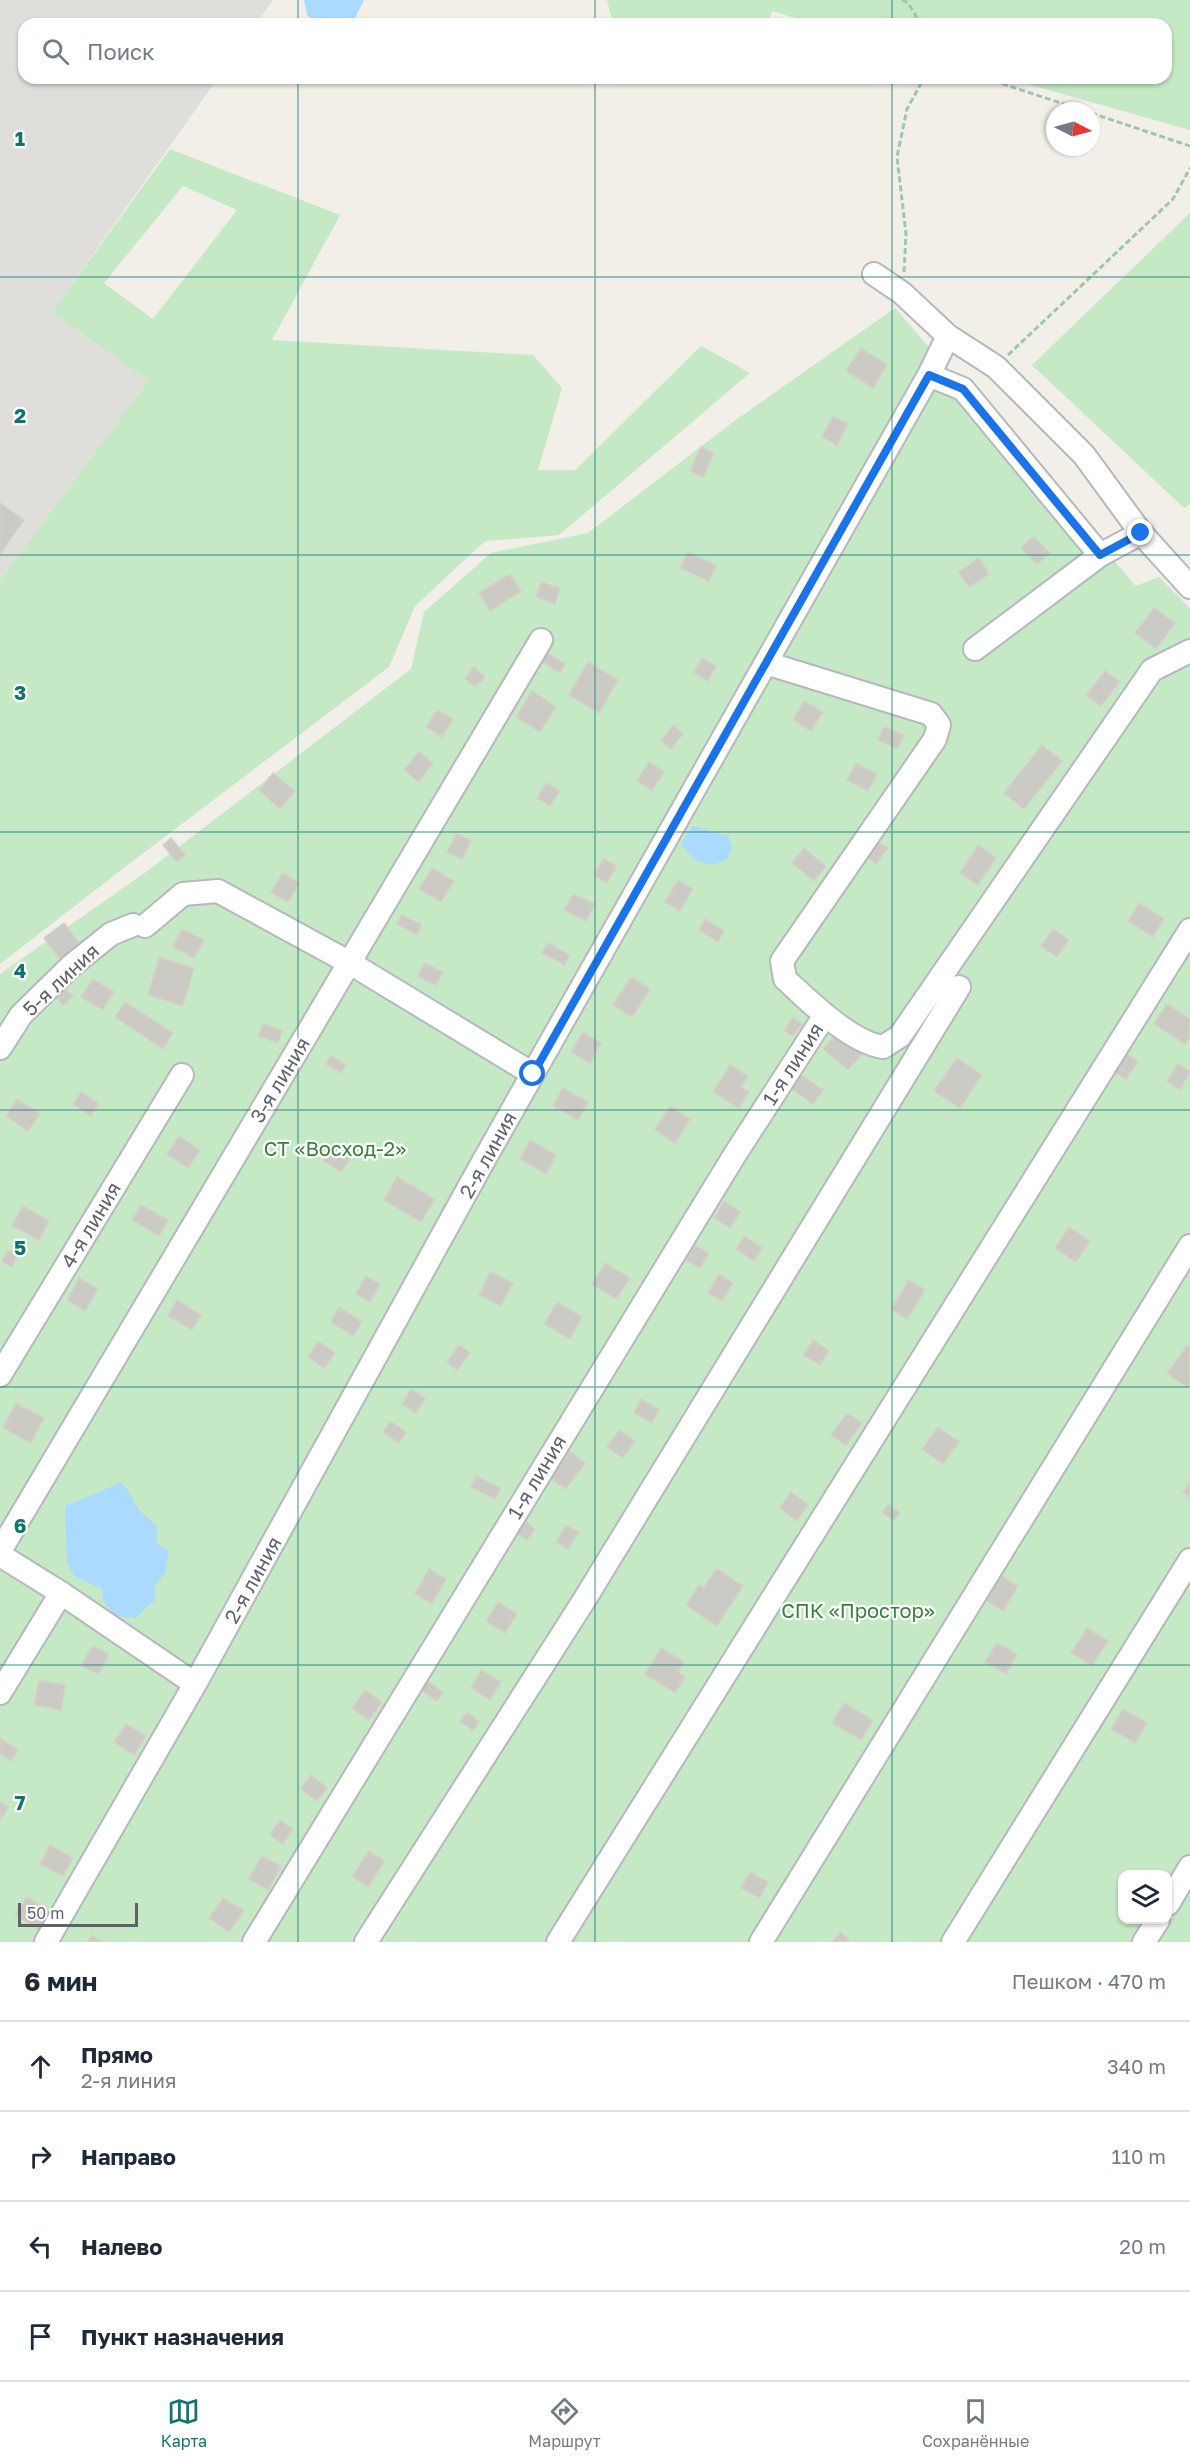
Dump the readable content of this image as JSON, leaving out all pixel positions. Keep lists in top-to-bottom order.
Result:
{
  "streets": {
    "street": [
      "5-я линия",
      "1-я линия",
      "3-я линия",
      "2-я линия",
      "4-я линия"
    ]
  },
  "crossings": [
    ["5-я линия", "3-я линия"],
    ["5-я линия", "2-я линия"]
  ],
  "parks": ["СТ «Восход-2»", "СПК «Простор»"],
  "scale_bar": "50 m",
  "north": "right",
  "page": {
    "search": "Поиск",
    "scale": "50 m",
    "heading": ["6 мин", "Пешком · 470 m"],
    "list": [
      ["Прямо", "2-я линия", "340 m"],
      ["Направо", "110 m"],
      ["Налево", "20 m"],
      "Пункт назначения"
    ],
    "nav": ["Карта", "Маршрут", "Сохранённые"]
  },
  "grid": {
    "rows": [
      "1",
      "2",
      "3",
      "4",
      "5",
      "6",
      "7"
    ]
  }
}
